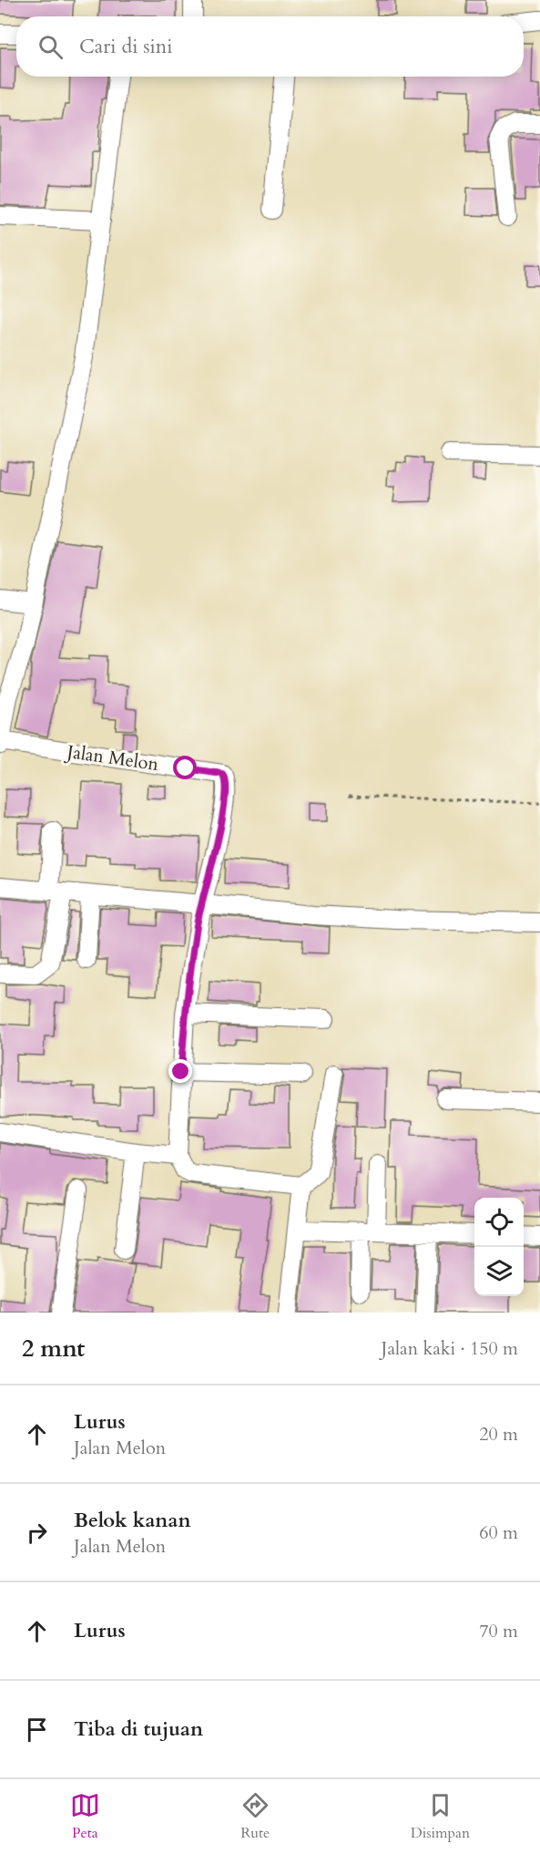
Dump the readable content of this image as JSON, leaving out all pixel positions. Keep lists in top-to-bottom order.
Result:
{
  "streets": {
    "street": ["Jalan Melon"]
  },
  "page": {
    "search": "Cari di sini",
    "heading": ["2 mnt", "Jalan kaki · 150 m"],
    "list": [
      ["Lurus", "Jalan Melon", "20 m"],
      ["Belok kanan", "Jalan Melon", "60 m"],
      ["Lurus", "70 m"],
      "Tiba di tujuan"
    ],
    "nav": ["Peta", "Rute", "Disimpan"]
  }
}
